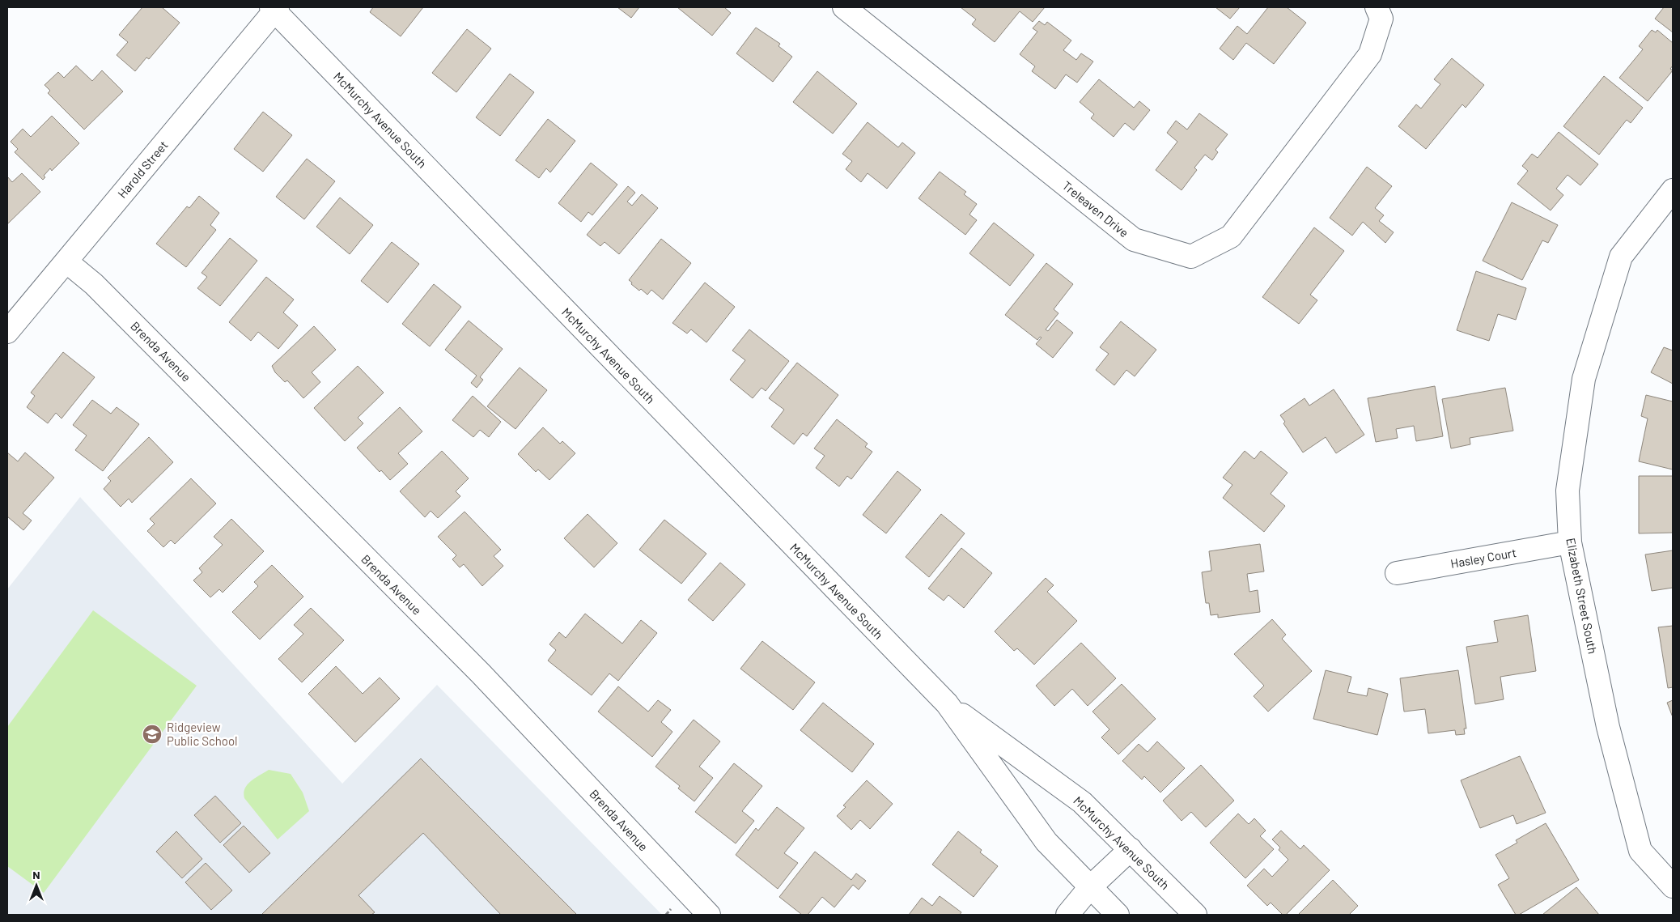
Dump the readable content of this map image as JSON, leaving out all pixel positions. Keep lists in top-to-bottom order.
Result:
{
  "streets": {
    "street": [
      "McMurchy Avenue South",
      "Harold Street",
      "Treleaven Drive",
      "Brenda Avenue",
      "Hasley Court",
      "Elizabeth Street South"
    ]
  },
  "crossings": [
    ["McMurchy Avenue South", "Harold Street"],
    ["Harold Street", "Brenda Avenue"],
    ["Hasley Court", "Elizabeth Street South"]
  ],
  "places": {
    "school or university": ["Ridgeview Public School"]
  },
  "north": "top"
}
